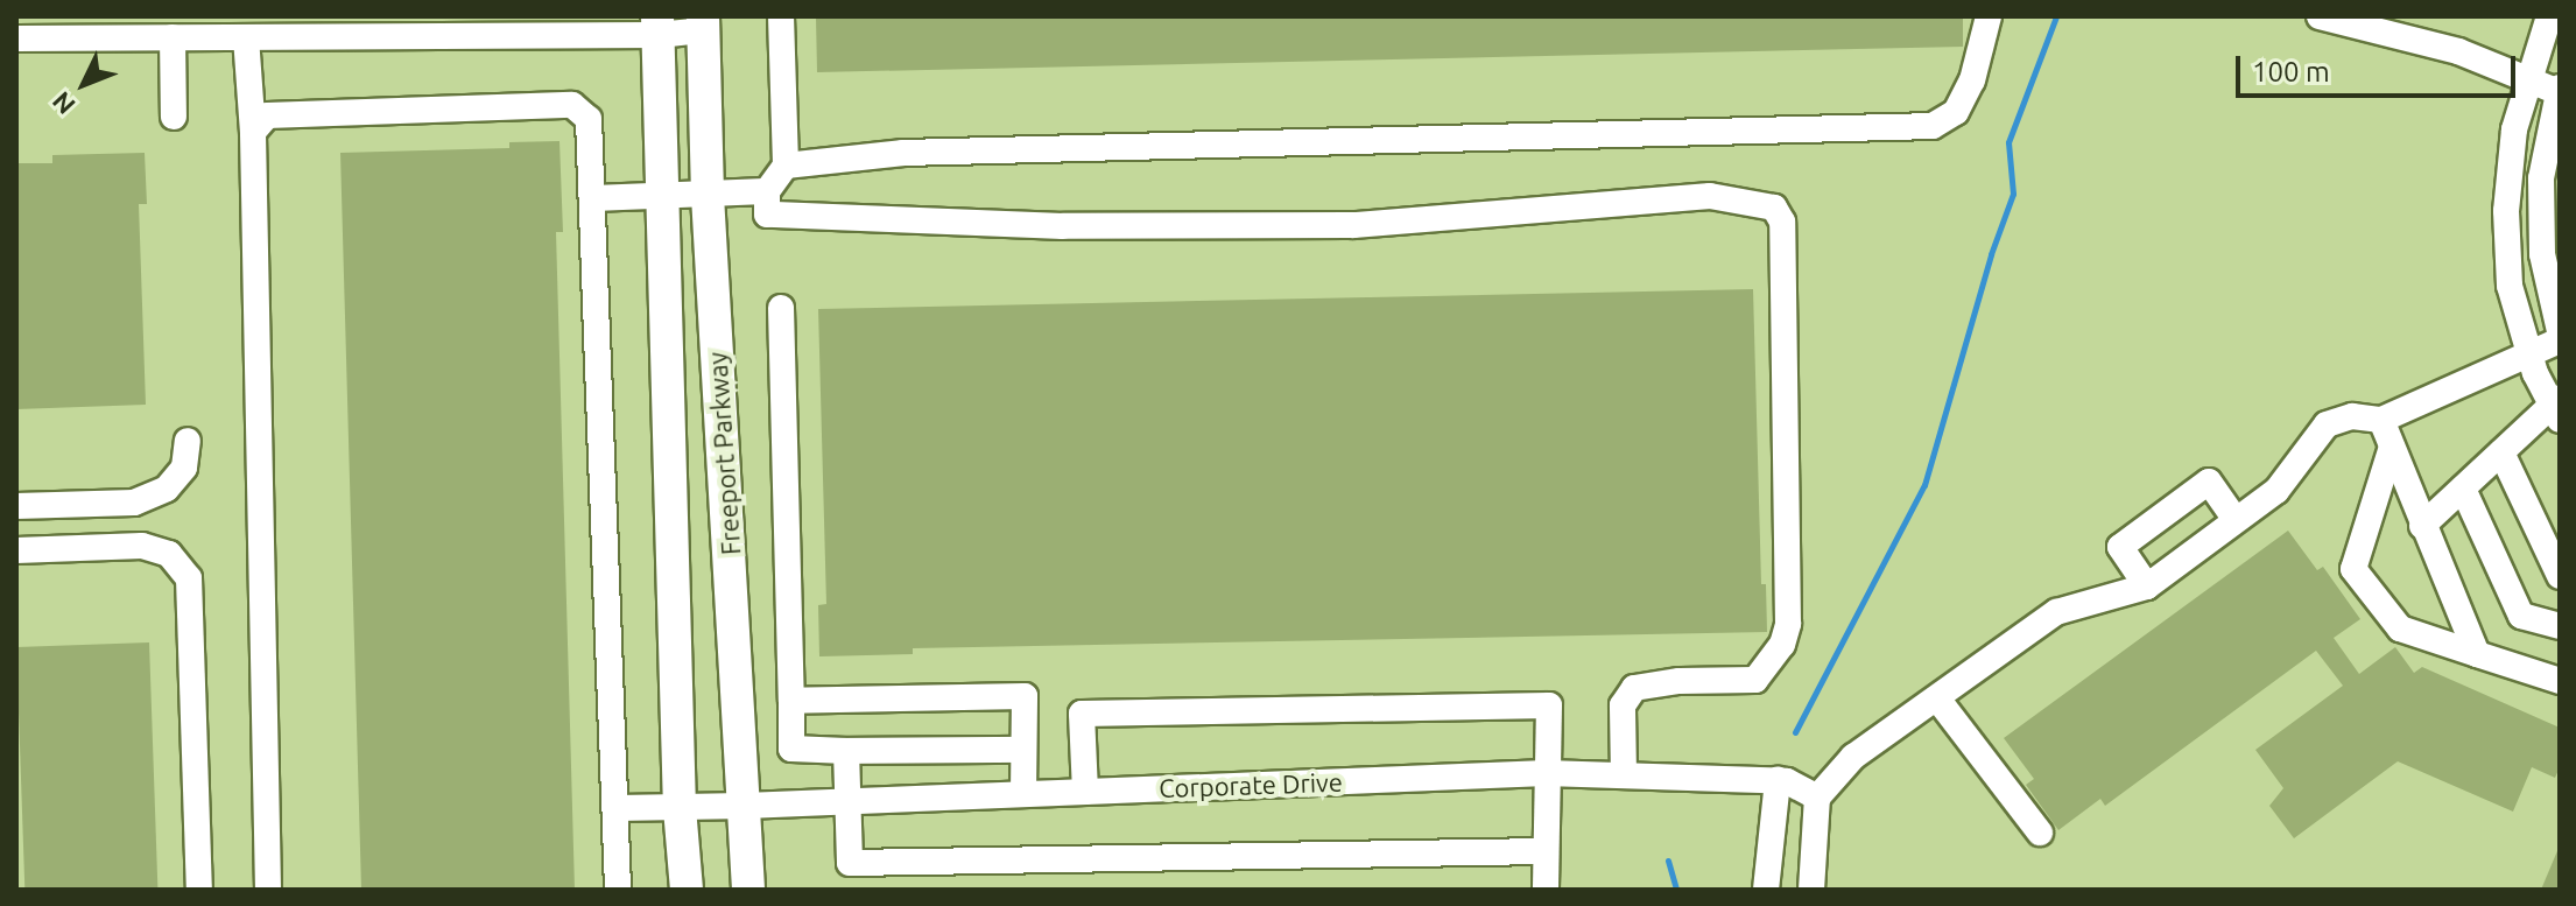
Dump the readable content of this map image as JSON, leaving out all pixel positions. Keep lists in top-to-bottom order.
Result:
{
  "streets": {
    "main road": ["Freeport Parkway"],
    "street": ["Corporate Drive"]
  },
  "crossings": [
    ["Freeport Parkway", "Corporate Drive"]
  ],
  "scale_bar": "100 m",
  "north": "bottom left"
}
